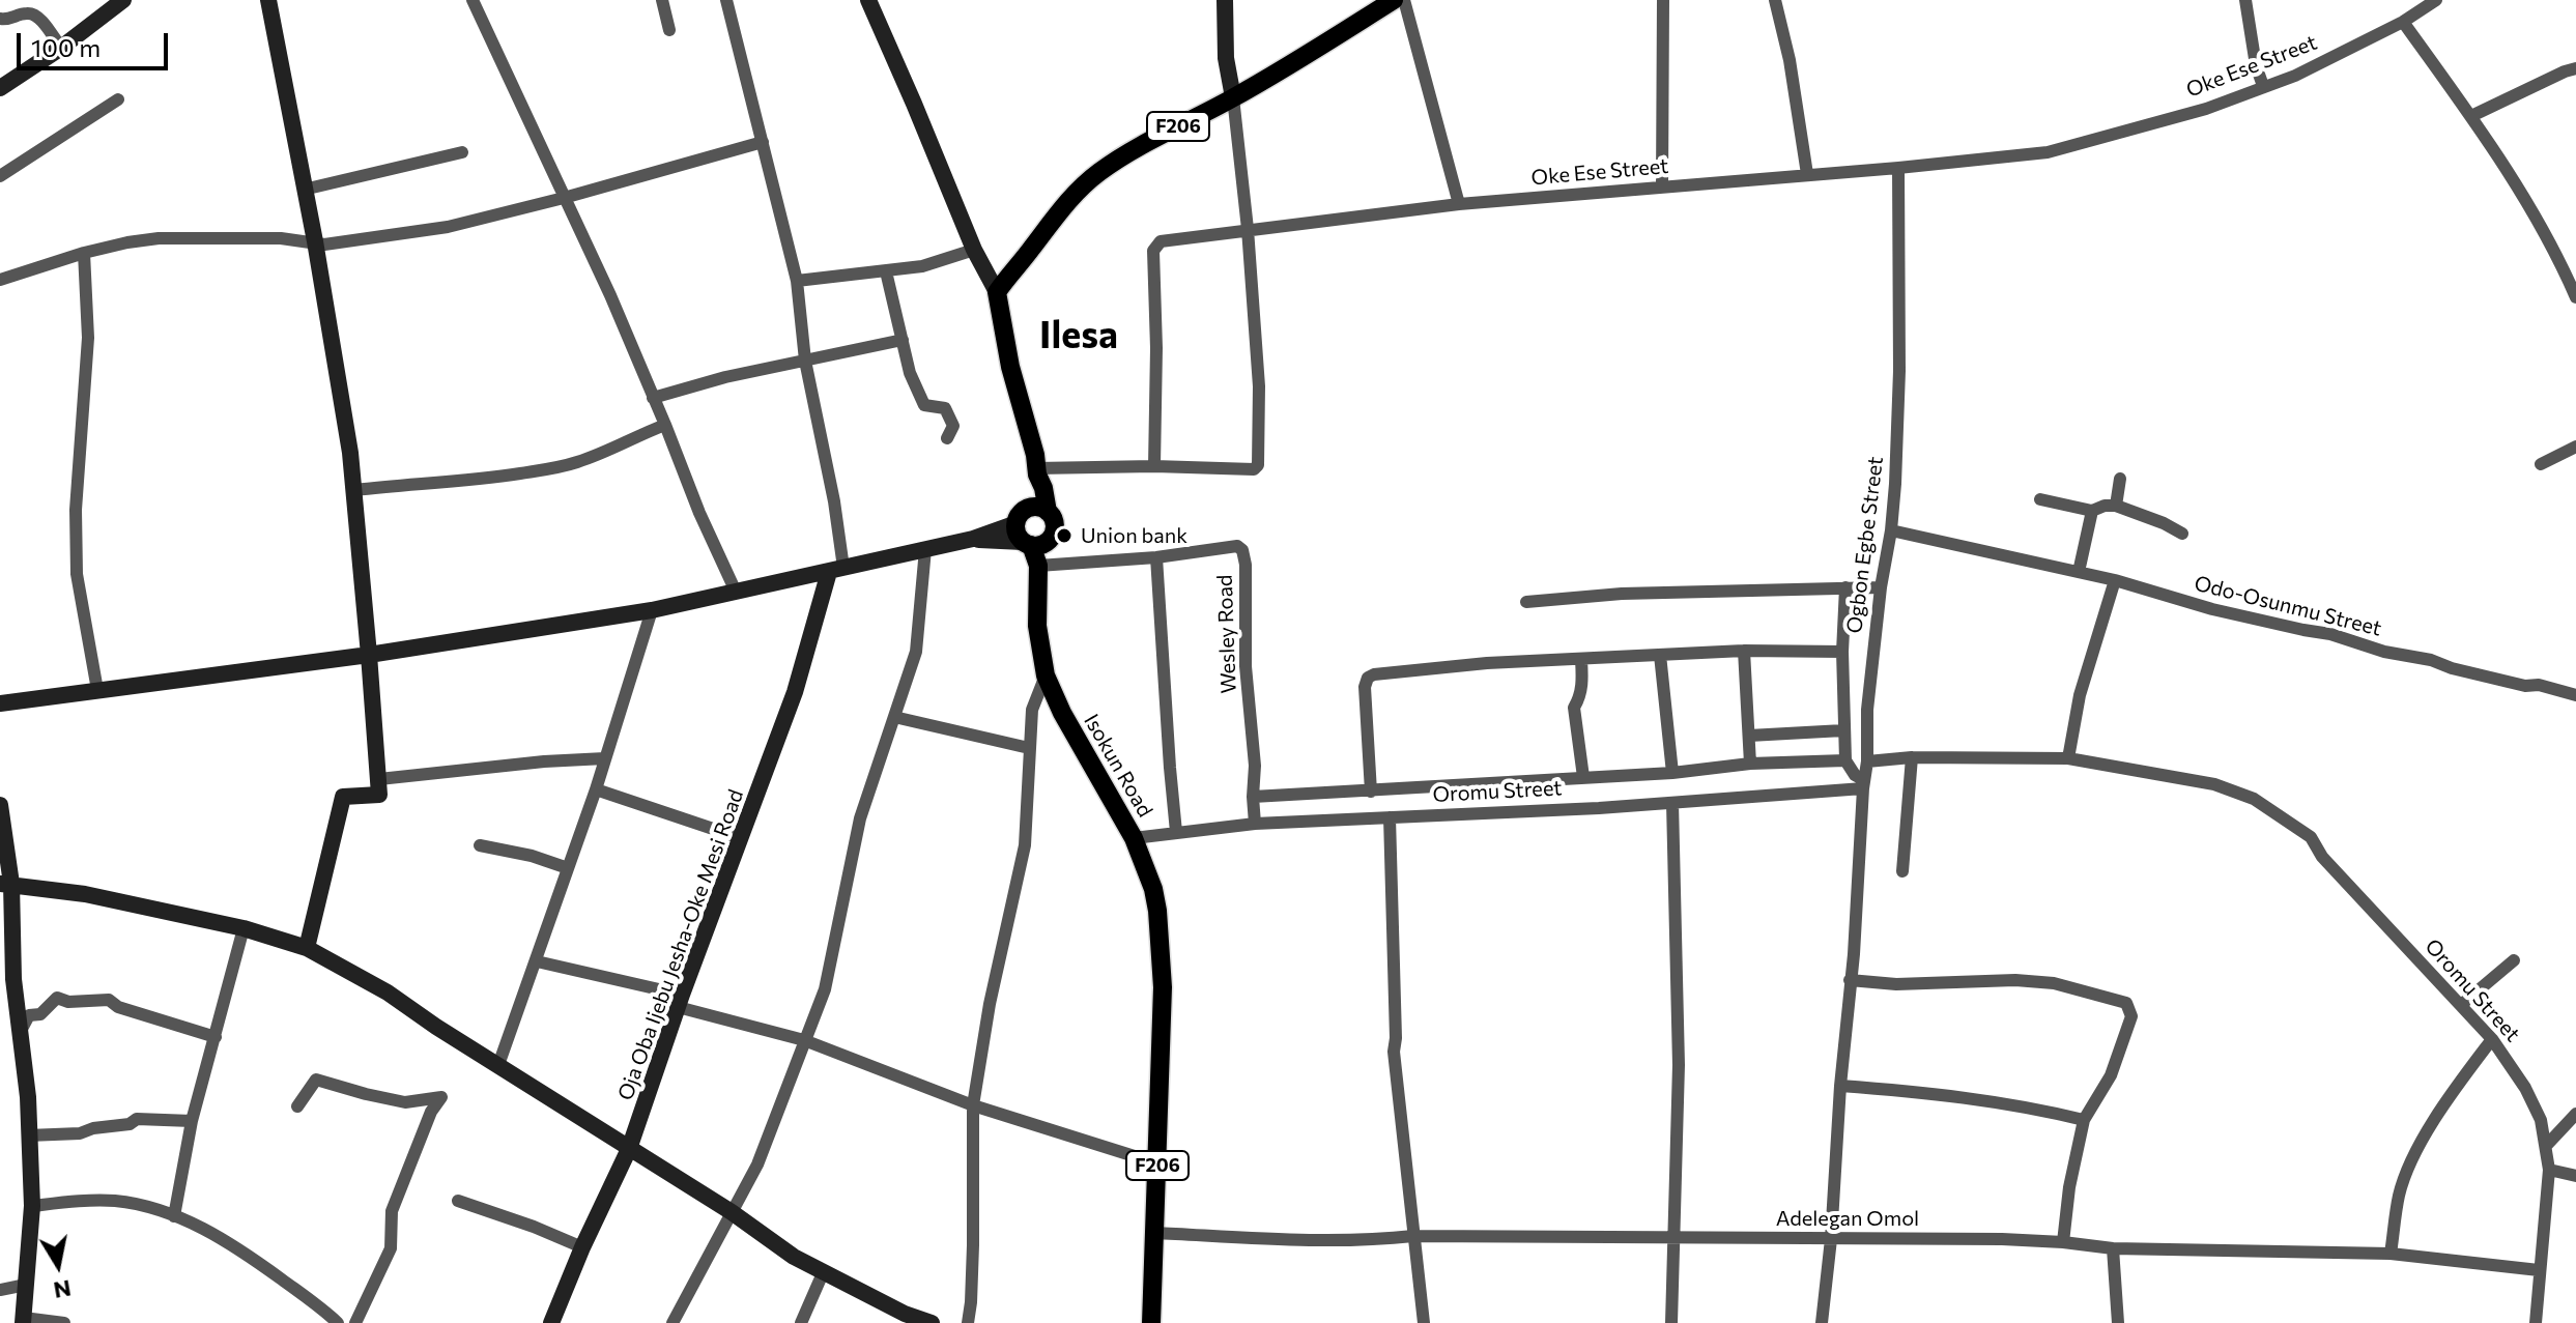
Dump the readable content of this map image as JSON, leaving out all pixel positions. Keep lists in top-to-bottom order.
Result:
{
  "streets": {
    "main road": ["F206", "Isokun Road"],
    "street": [
      "Oke Ese Street",
      "Ogbon Egbe Street",
      "Odo-Osunmu Street",
      "Wesley Road",
      "Oromu Street",
      "Oja Oba Ijebu Jesha-Oke Mesi Road",
      "Adelegan Omol"
    ]
  },
  "crossings": [
    ["Oke Ese Street", "Ogbon Egbe Street"],
    ["F206", "Wesley Road"],
    ["F206", "Isokun Road"],
    ["F206", "Adelegan Omol"],
    ["Ogbon Egbe Street", "Odo-Osunmu Street"],
    ["Ogbon Egbe Street", "Oromu Street"],
    ["Wesley Road", "Isokun Road"],
    ["Wesley Road", "Oromu Street"],
    ["Isokun Road", "Oromu Street"],
    ["Oromu Street", "Adelegan Omol"]
  ],
  "districts": ["Ilesa"],
  "places": ["Union bank"],
  "scale_bar": "100 m",
  "north": "bottom"
}
